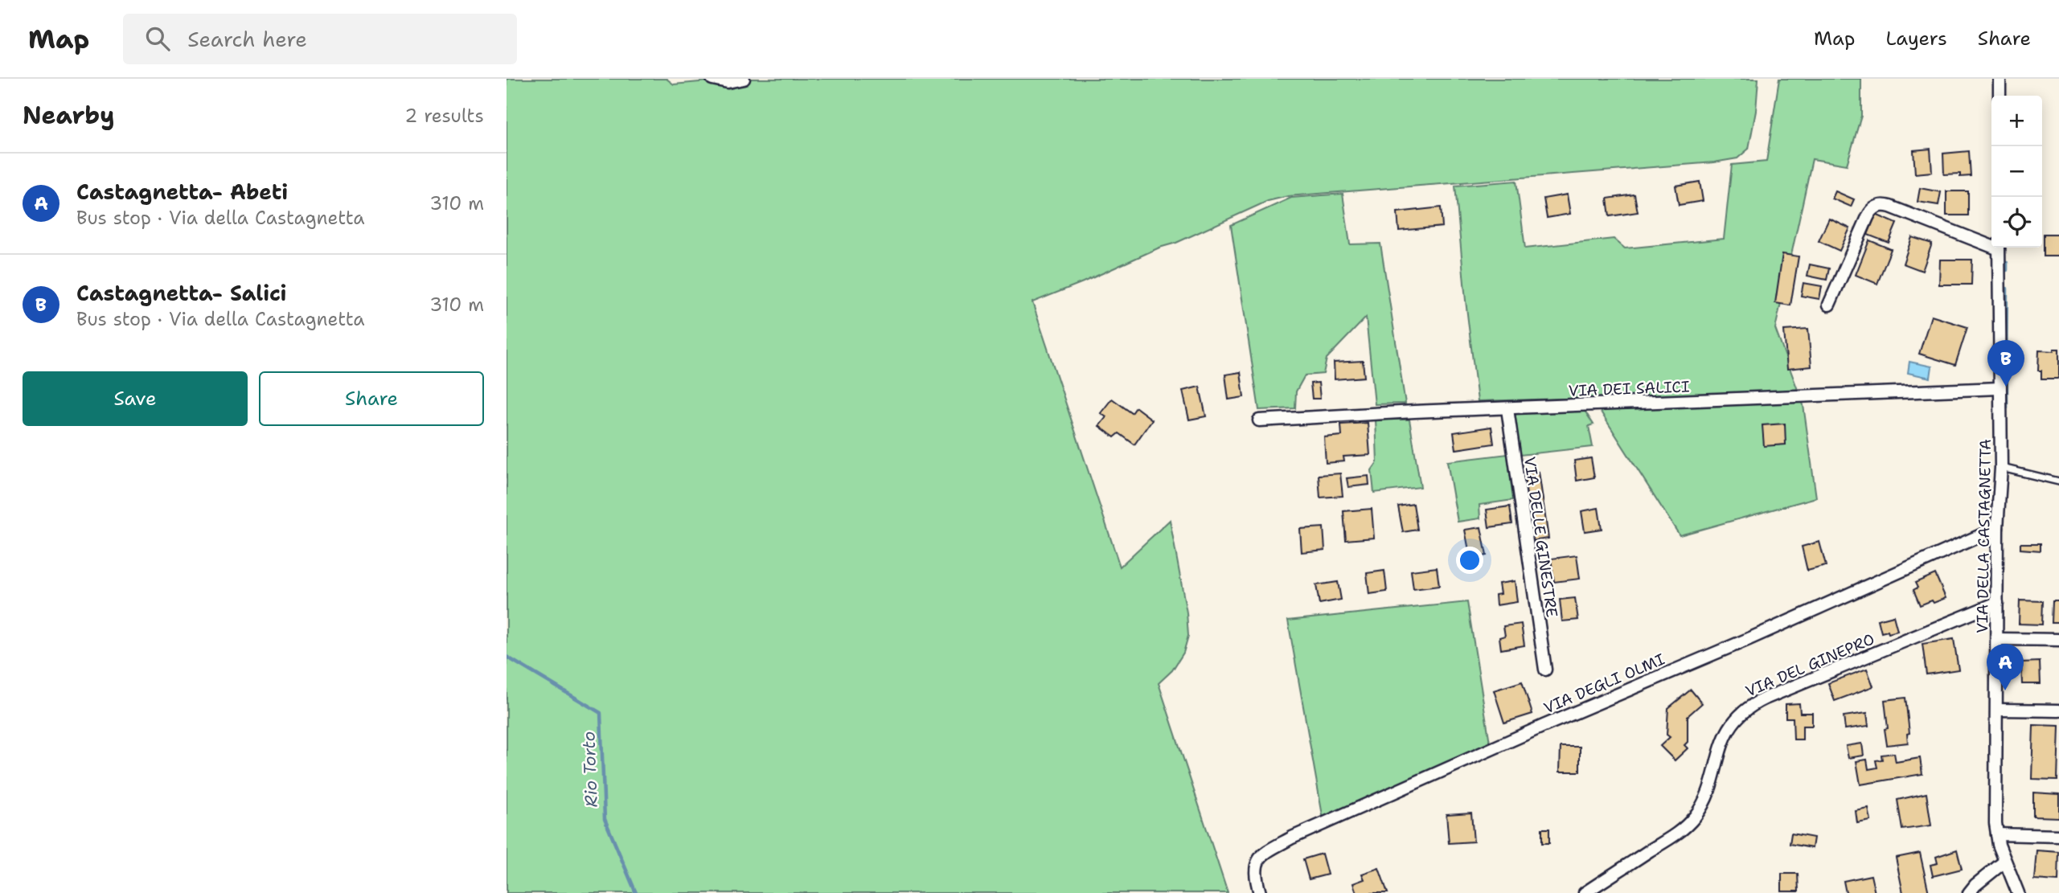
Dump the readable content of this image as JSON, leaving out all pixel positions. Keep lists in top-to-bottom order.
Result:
{
  "streets": {
    "street": [
      "VIA DEI SALICI",
      "VIA DELLA CASTAGNETTA",
      "VIA DELLE GINESTRE",
      "VIA DEL GINEPRO",
      "VIA DEGLI OLMI"
    ]
  },
  "crossings": [
    ["VIA DEI SALICI", "VIA DELLA CASTAGNETTA"],
    ["VIA DEI SALICI", "VIA DELLE GINESTRE"],
    ["VIA DELLA CASTAGNETTA", "VIA DEL GINEPRO"],
    ["VIA DELLA CASTAGNETTA", "VIA DEGLI OLMI"]
  ],
  "water": ["Rio Torto"],
  "page": {
    "header": "Map",
    "search": "Search here",
    "nav": ["Map", "Layers", "Share"],
    "heading": ["Nearby", "2 results"],
    "map_buttons": ["+", "−"],
    "list": [
      {
        "mark": "A",
        "name": "Castagnetta- Abeti",
        "note": "Bus stop · Via della Castagnetta",
        "value": "310 m"
      },
      {
        "mark": "B",
        "name": "Castagnetta- Salici",
        "note": "Bus stop · Via della Castagnetta",
        "value": "310 m"
      }
    ],
    "pins": ["B", "A"],
    "buttons": ["Save", "Share"]
  }
}
